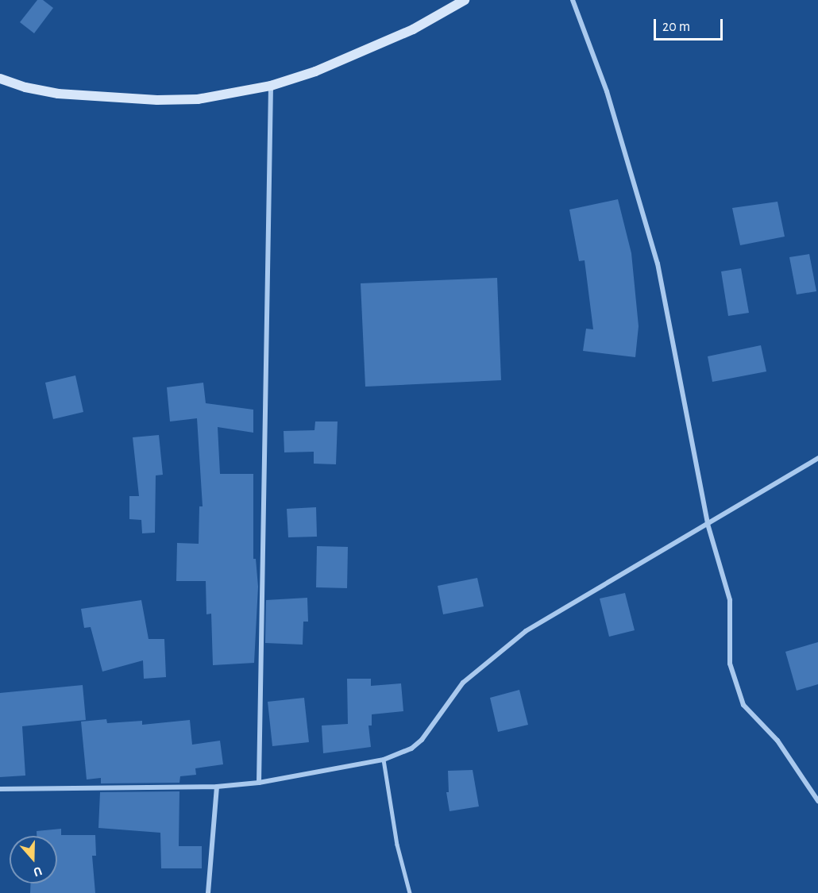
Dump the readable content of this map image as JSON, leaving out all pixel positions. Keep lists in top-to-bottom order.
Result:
{
  "scale_bar": "20 m",
  "north": "bottom"
}
